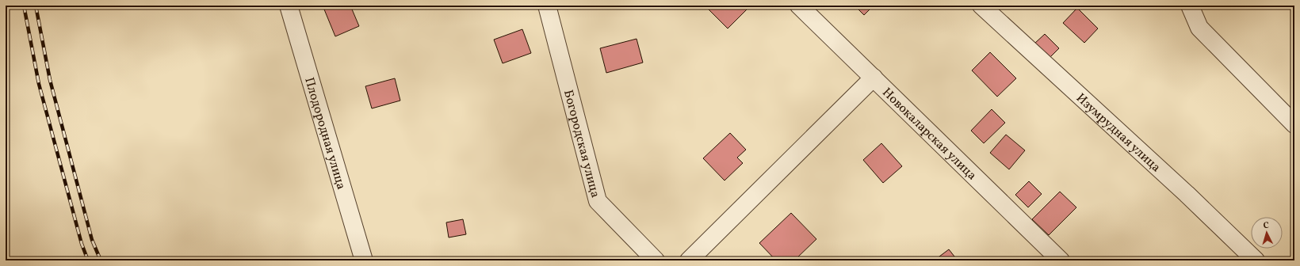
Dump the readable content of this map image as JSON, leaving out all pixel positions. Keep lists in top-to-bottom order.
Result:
{
  "streets": {
    "street": [
      "Изумрудная улица",
      "Плодородная улица",
      "Новокаларская улица",
      "Богородская улица"
    ]
  },
  "north": "top"
}
